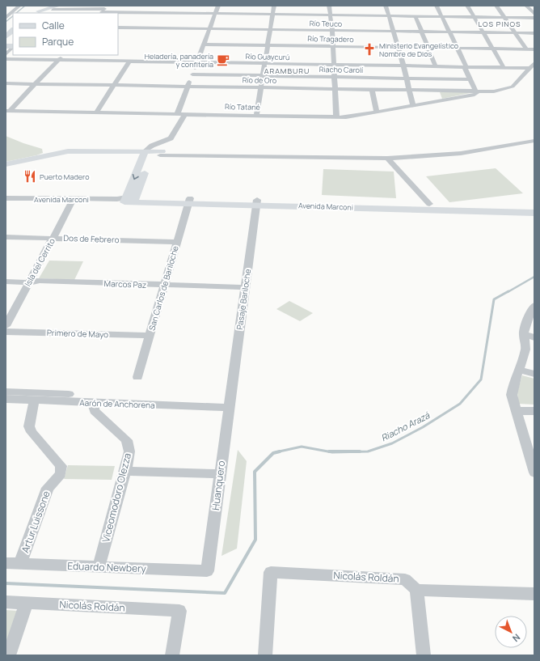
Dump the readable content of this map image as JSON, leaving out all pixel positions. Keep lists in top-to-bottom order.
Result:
{
  "streets": {
    "main road": ["Avenida Marconi"],
    "street": [
      "Río Teuco",
      "Río Tragadero",
      "Río Guaycurú",
      "Riacho Carolí",
      "Río de Oro",
      "Río Tatané",
      "Dos de Febrero",
      "Isla del Cerrito",
      "Marcos Paz",
      "San Carlos de Bariloche",
      "Pasaje Bariloche",
      "Primero de Mayo",
      "Aarón de Anchorena",
      "Huanquero",
      "Viceomodoro Olezza",
      "Artur Luissone",
      "Eduardo Newbery",
      "Nicolás Roldán"
    ]
  },
  "crossings": [
    ["Río Guaycurú", "Río de Oro"],
    ["Río de Oro", "Río Tatané"],
    ["Avenida Marconi", "Isla del Cerrito"],
    ["Avenida Marconi", "San Carlos de Bariloche"],
    ["Avenida Marconi", "Pasaje Bariloche"],
    ["Dos de Febrero", "Isla del Cerrito"],
    ["Dos de Febrero", "San Carlos de Bariloche"],
    ["Isla del Cerrito", "Marcos Paz"],
    ["Marcos Paz", "San Carlos de Bariloche"],
    ["Marcos Paz", "Pasaje Bariloche"],
    ["San Carlos de Bariloche", "Primero de Mayo"],
    ["Pasaje Bariloche", "Aarón de Anchorena"],
    ["Pasaje Bariloche", "Huanquero"],
    ["Aarón de Anchorena", "Huanquero"],
    ["Aarón de Anchorena", "Viceomodoro Olezza"],
    ["Aarón de Anchorena", "Artur Luissone"],
    ["Huanquero", "Eduardo Newbery"],
    ["Viceomodoro Olezza", "Eduardo Newbery"],
    ["Artur Luissone", "Eduardo Newbery"]
  ],
  "districts": ["LOS PINOS", "ARAMBURU"],
  "water": ["Riacho Arazá"],
  "places": {
    "church": ["Ministerio Evangelístico Nombre de Dios"],
    "cafe": ["Heladería, panadería y confitería"],
    "restaurant": ["Puerto Madero"]
  },
  "legend": ["Calle", "Parque"],
  "north": "bottom right"
}
